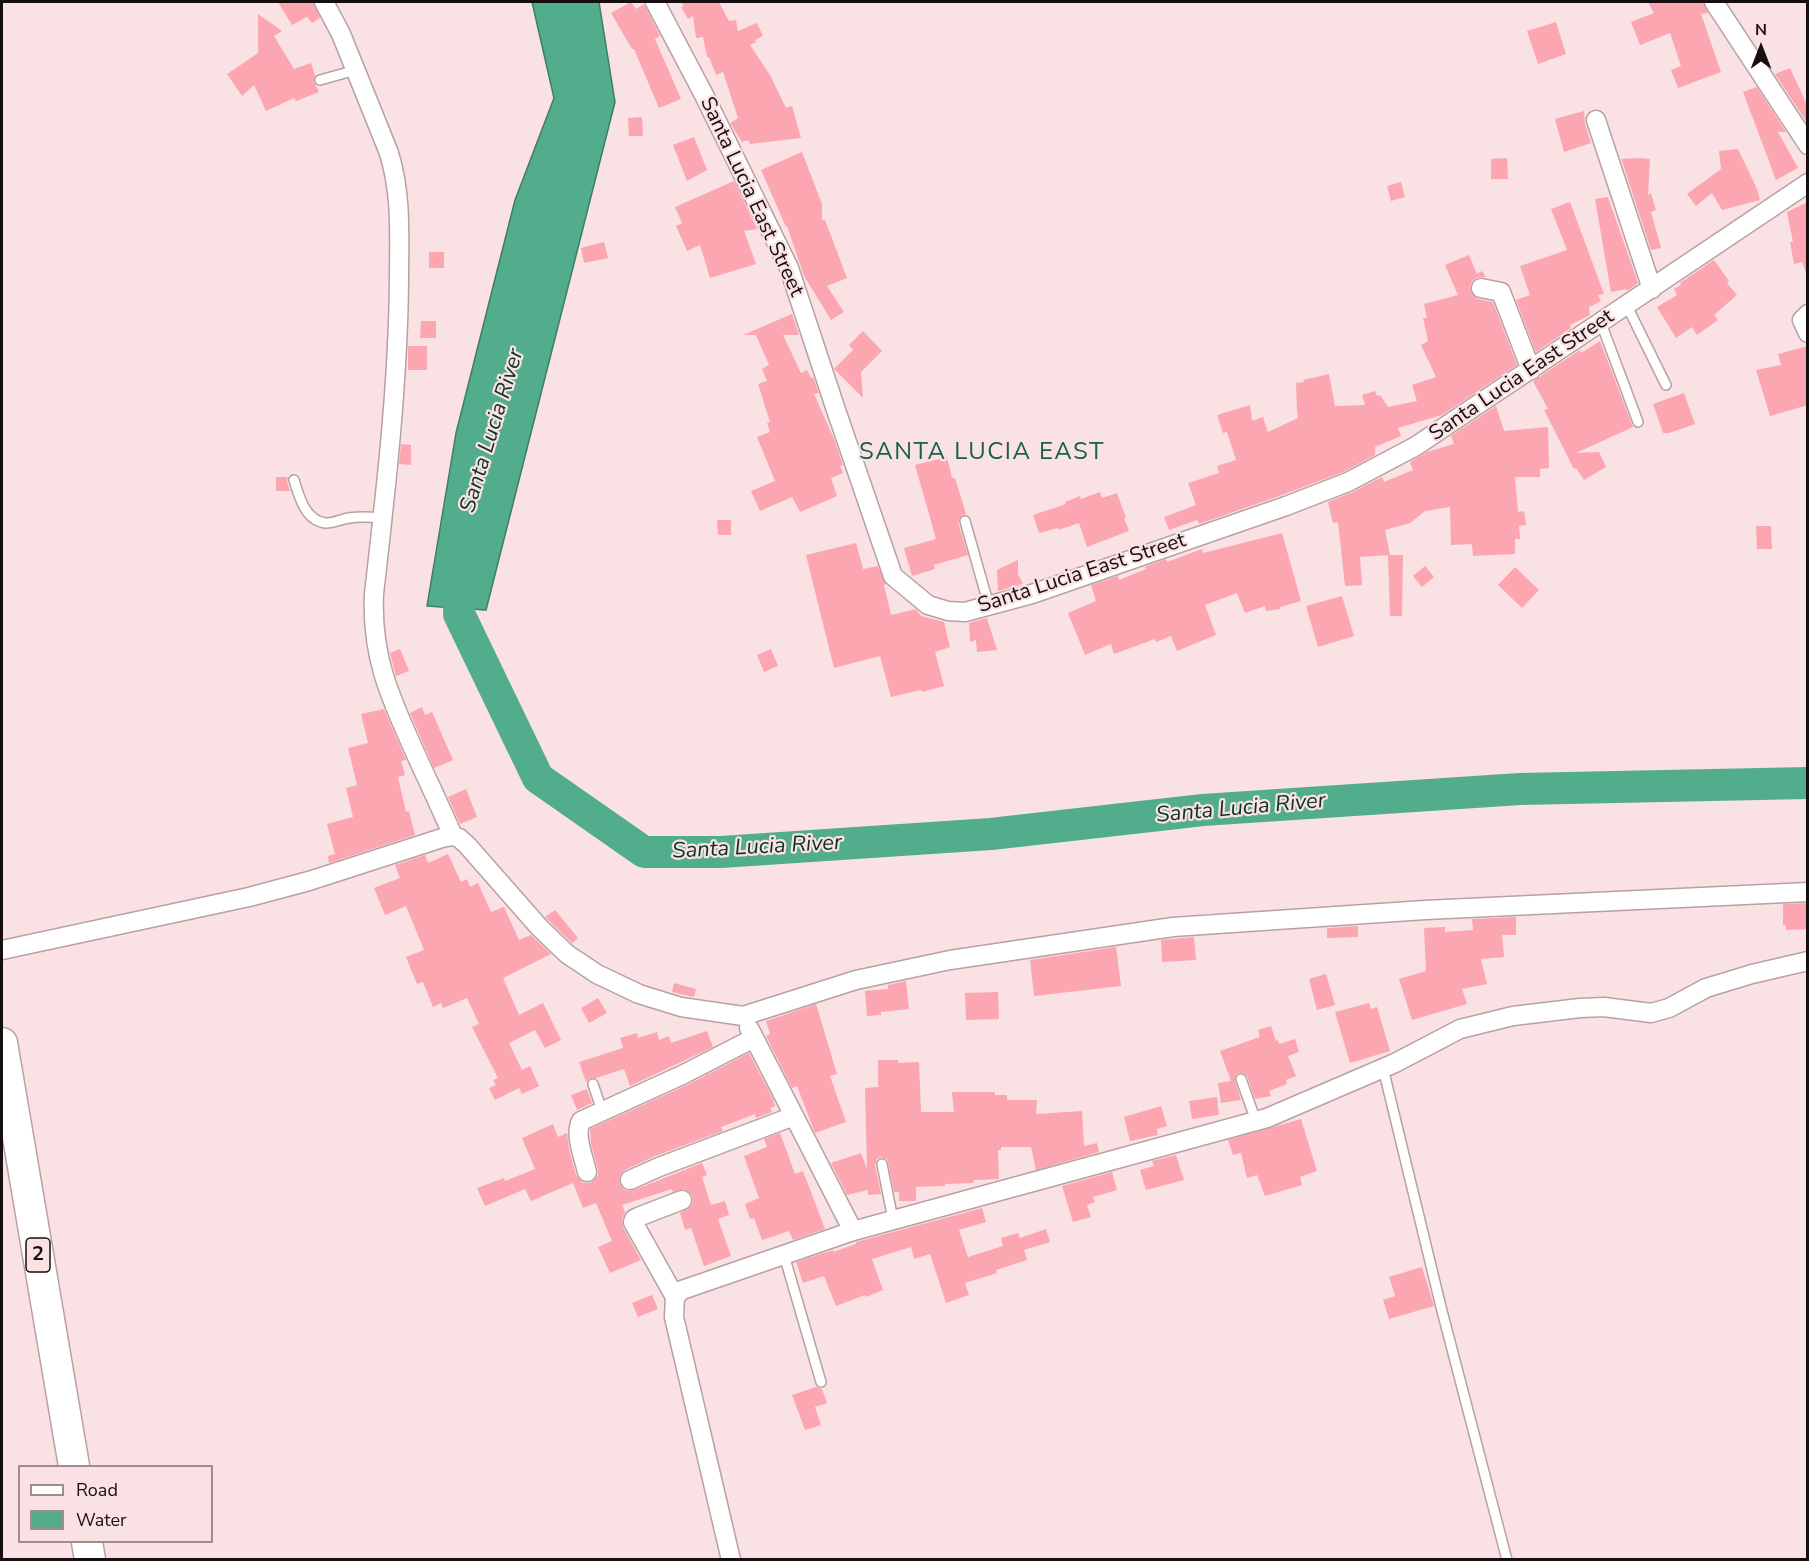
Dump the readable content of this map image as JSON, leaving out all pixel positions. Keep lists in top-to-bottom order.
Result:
{
  "streets": {
    "highway": ["2"],
    "street": ["Santa Lucia East Street"]
  },
  "districts": ["SANTA LUCIA EAST"],
  "water": ["Santa Lucia River"],
  "legend": ["Road", "Water"],
  "north": "top"
}
